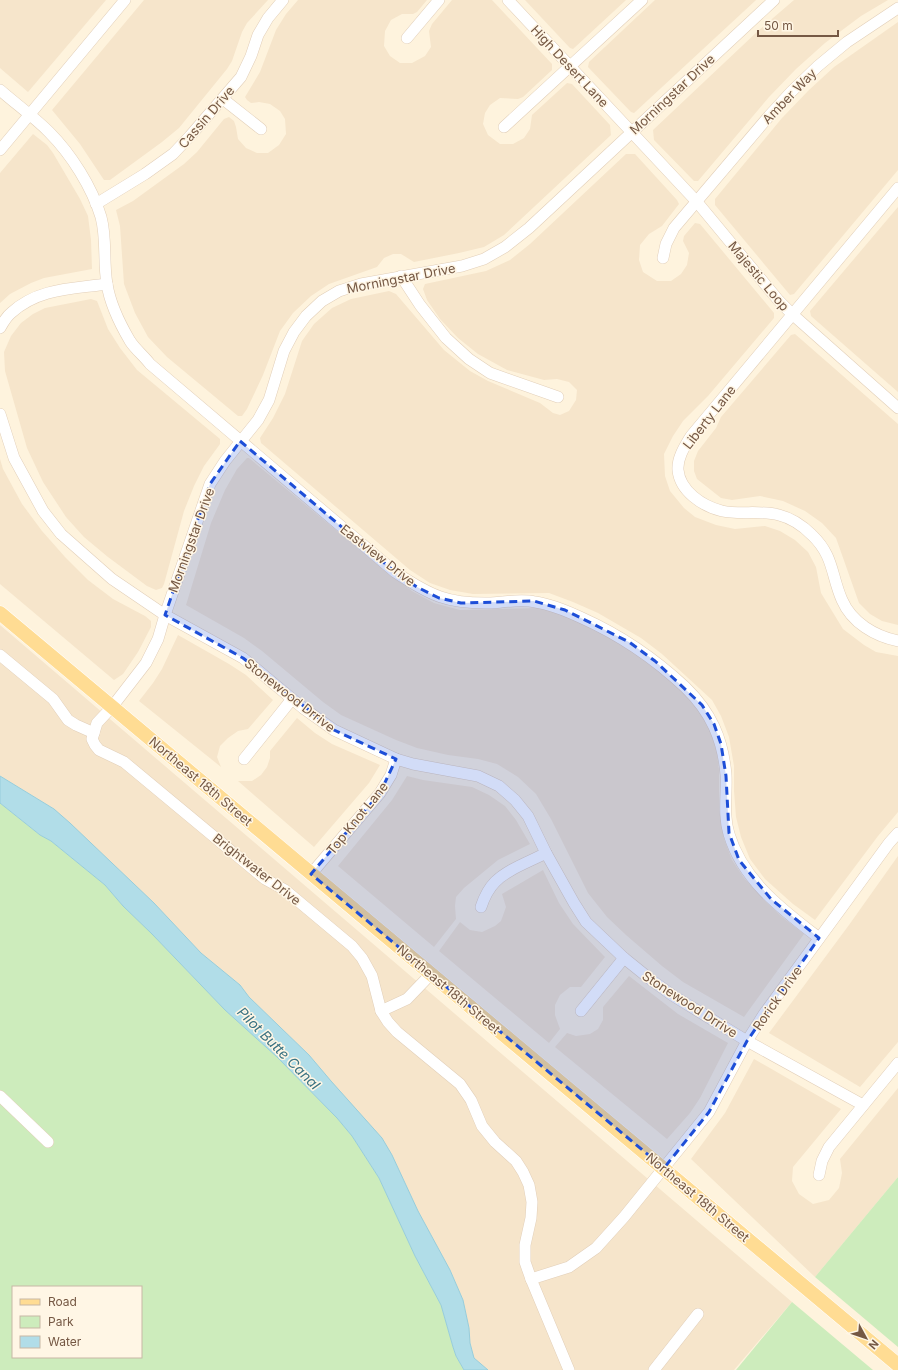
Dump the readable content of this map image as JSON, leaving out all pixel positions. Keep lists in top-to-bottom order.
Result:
{
  "streets": {
    "main road": ["Northeast 18th Street"],
    "street": [
      "High Desert Lane",
      "Morningstar Drive",
      "Amber Way",
      "Cassin Drive",
      "Majestic Loop",
      "Liberty Lane",
      "Eastview Drive",
      "Stonewood Drrive",
      "Top Knot Lane",
      "Brightwater Drive",
      "Rorick Drive"
    ]
  },
  "crossings": [
    ["High Desert Lane", "Morningstar Drive"],
    ["High Desert Lane", "Majestic Loop"],
    ["Morningstar Drive", "Majestic Loop"],
    ["Morningstar Drive", "Eastview Drive"],
    ["Morningstar Drive", "Stonewood Drrive"],
    ["Morningstar Drive", "Northeast 18th Street"],
    ["Amber Way", "Majestic Loop"],
    ["Cassin Drive", "Eastview Drive"],
    ["Majestic Loop", "Liberty Lane"],
    ["Eastview Drive", "Rorick Drive"],
    ["Stonewood Drrive", "Top Knot Lane"],
    ["Stonewood Drrive", "Rorick Drive"],
    ["Northeast 18th Street", "Top Knot Lane"],
    ["Northeast 18th Street", "Rorick Drive"],
    ["Brightwater Drive", "Rorick Drive"]
  ],
  "water": ["Pilot Butte Canal"],
  "legend": ["Road", "Park", "Water"],
  "scale_bar": "50 m",
  "north": "bottom right"
}
